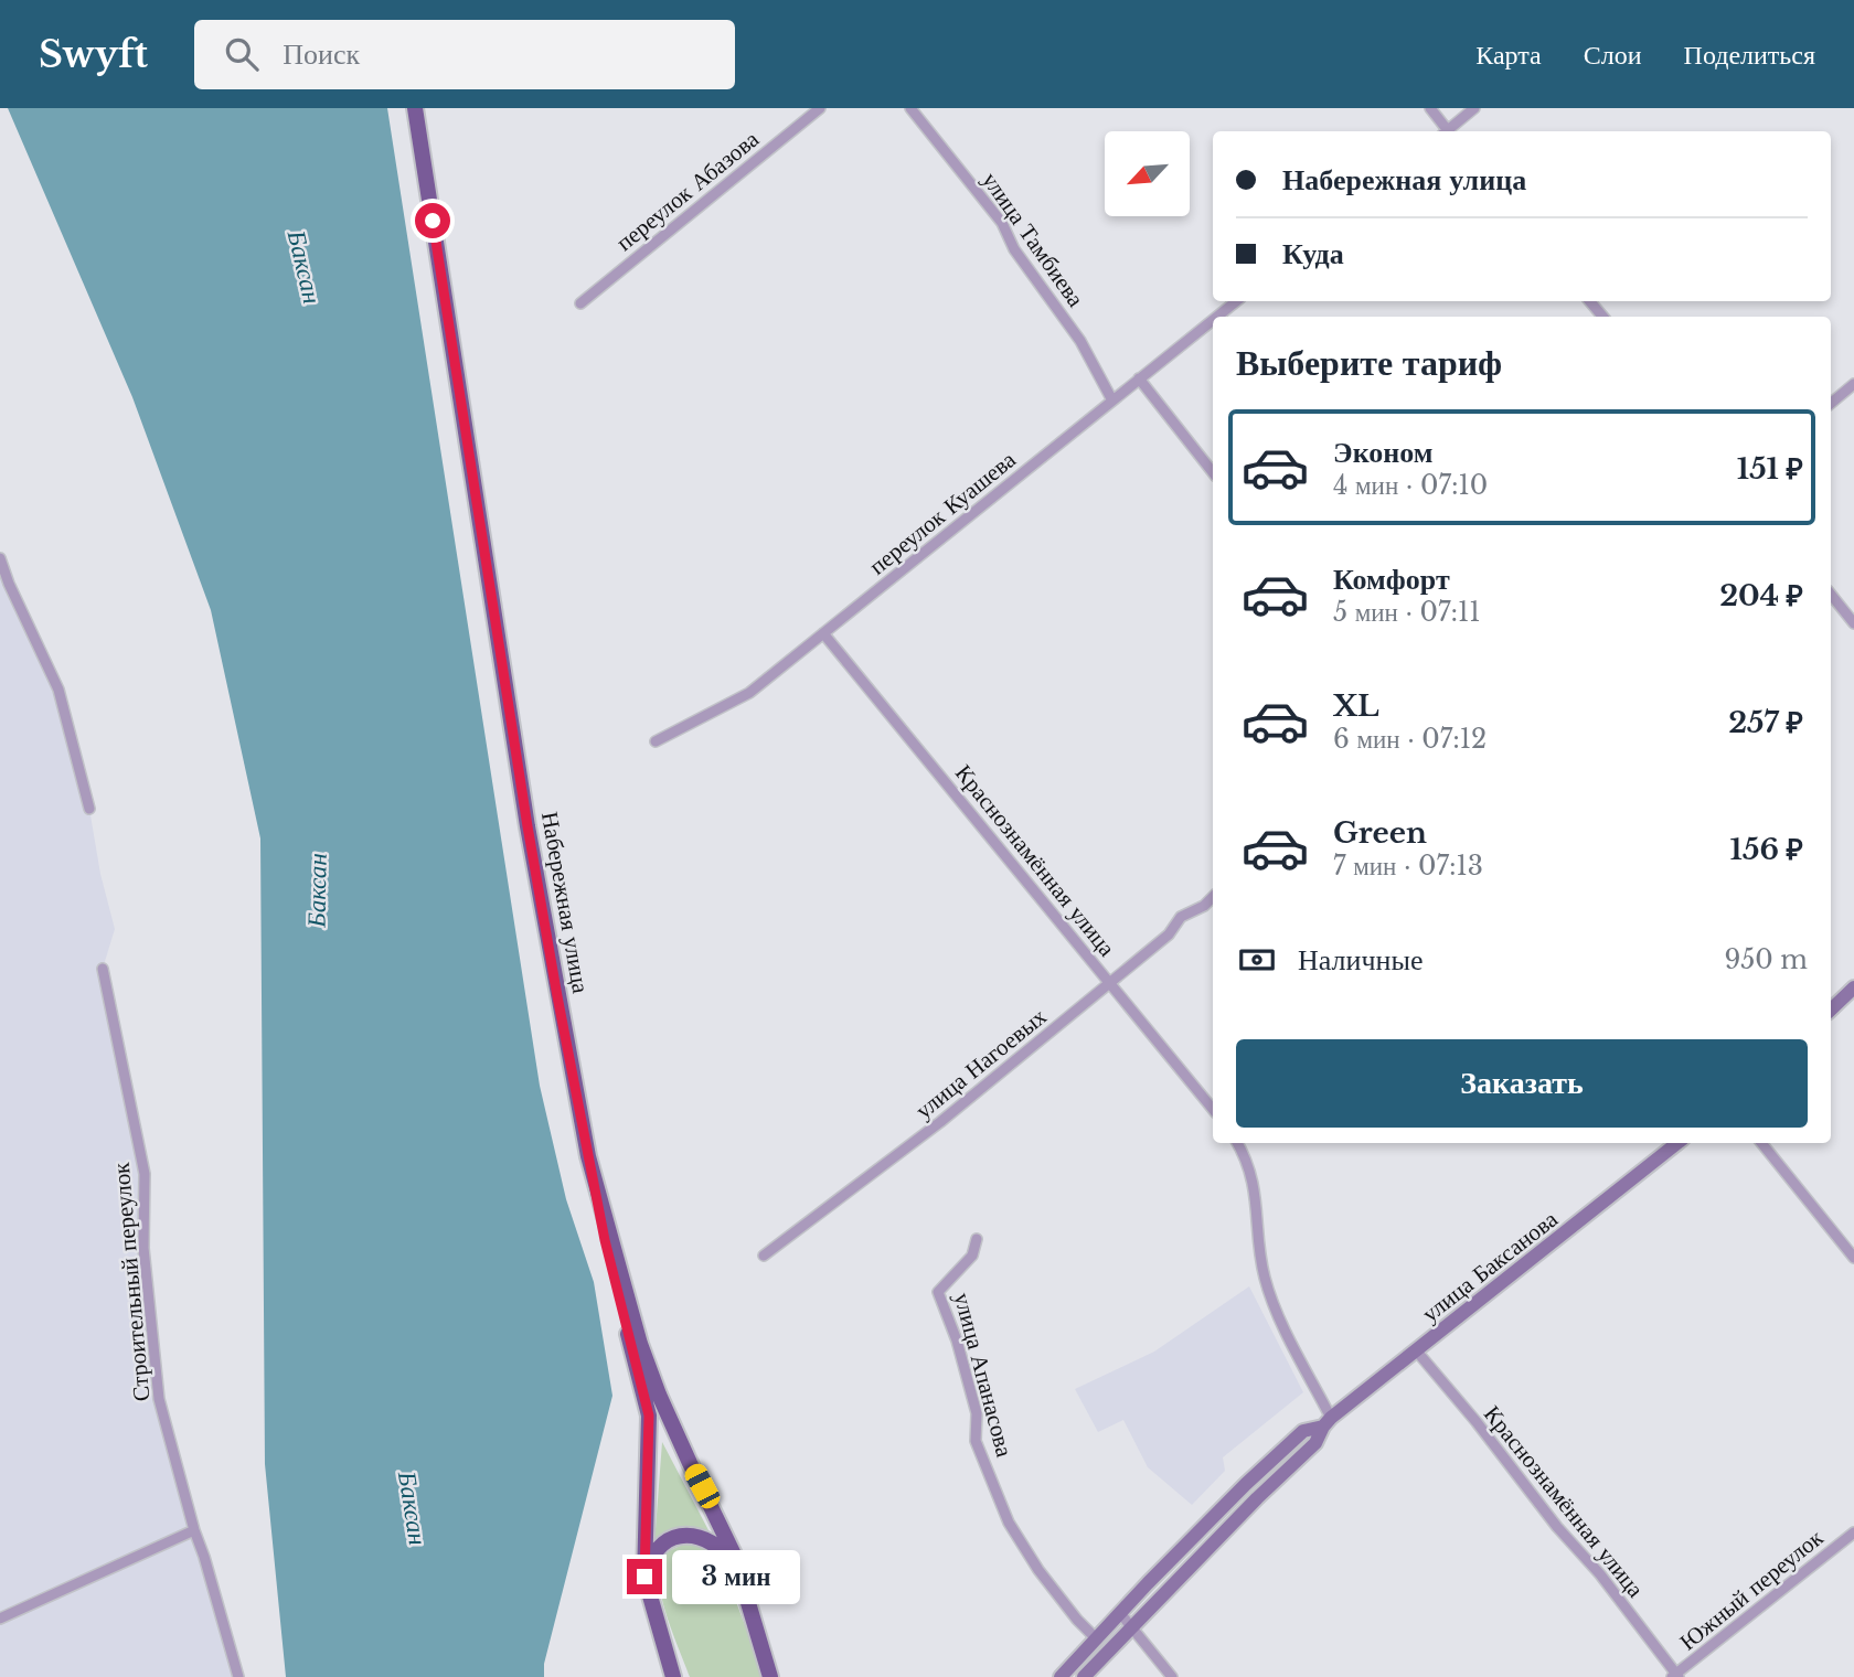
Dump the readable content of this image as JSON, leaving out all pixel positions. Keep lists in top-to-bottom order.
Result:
{
  "streets": {
    "main road": ["Набережная улица", "улица Баксанова"],
    "street": [
      "переулок Абазова",
      "улица Тамбиева",
      "переулок Куашева",
      "Краснознамённая улица",
      "улица Нагоевых",
      "Строительный переулок",
      "улица Апанасова",
      "Южный переулок"
    ]
  },
  "crossings": [
    ["улица Тамбиева", "переулок Куашева"],
    ["переулок Куашева", "Краснознамённая улица"],
    ["Краснознамённая улица", "улица Нагоевых"],
    ["Краснознамённая улица", "улица Баксанова"],
    ["Краснознамённая улица", "Южный переулок"],
    ["улица Баксанова", "улица Апанасова"]
  ],
  "water": ["Баксан"],
  "north": "bottom left",
  "page": {
    "header": "Swyft",
    "search": "Поиск",
    "nav": ["Карта", "Слои", "Поделиться"],
    "banner": ["Набережная улица", "Куда"],
    "heading": "Выберите тариф",
    "list": [
      {
        "name": "Эконом",
        "note": "4 мин · 07:10",
        "value": "151 ₽"
      },
      {
        "name": "Комфорт",
        "note": "5 мин · 07:11",
        "value": "204 ₽"
      },
      {
        "name": "XL",
        "note": "6 мин · 07:12",
        "value": "257 ₽"
      },
      {
        "name": "Green",
        "note": "7 мин · 07:13",
        "value": "156 ₽"
      }
    ],
    "pay": ["Наличные", "950 m"],
    "buttons": "Заказать",
    "bubble": "3 мин"
  }
}
